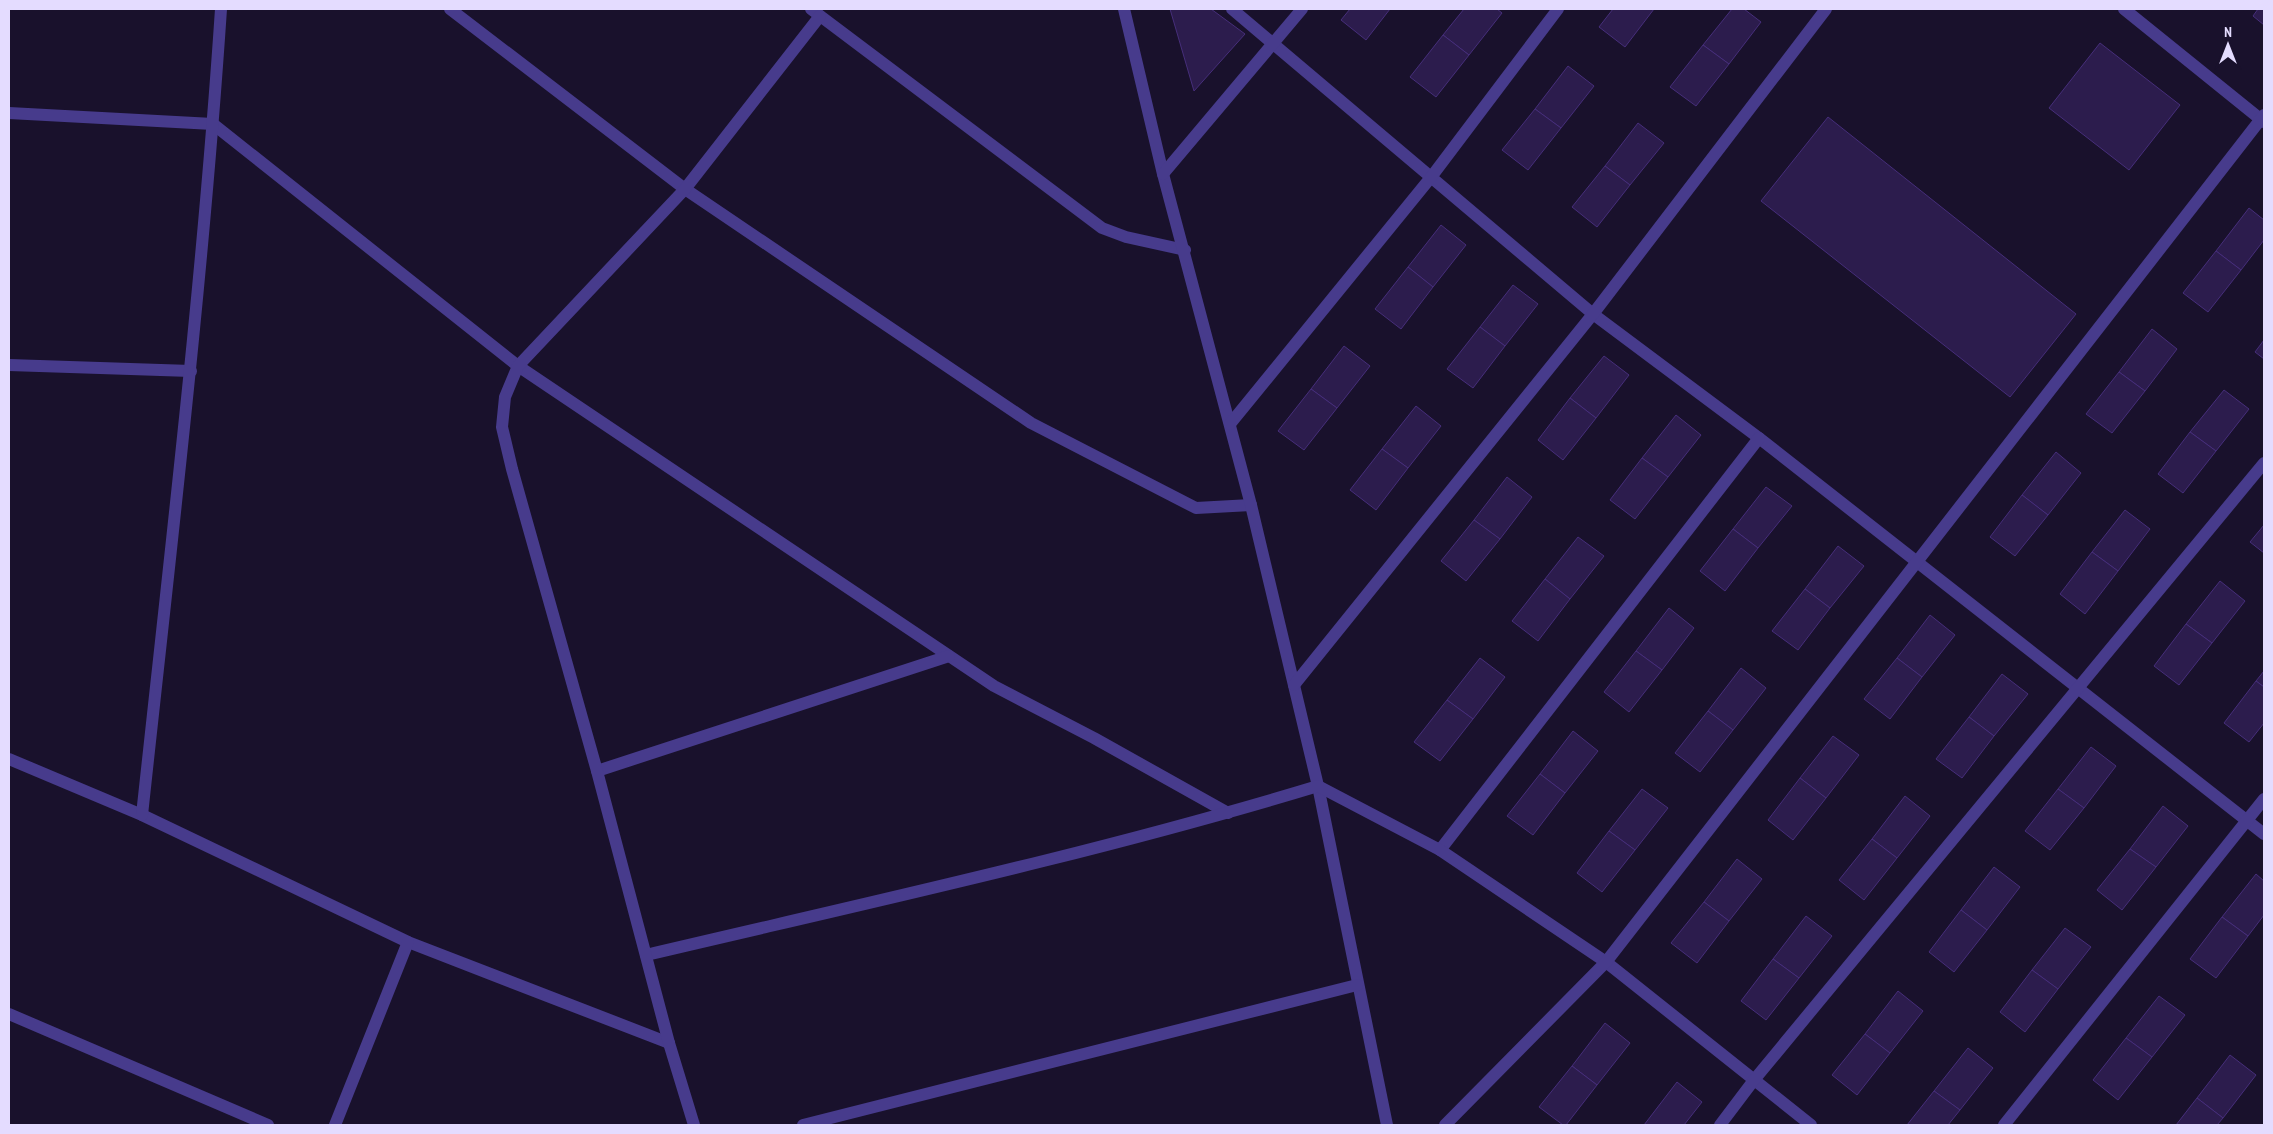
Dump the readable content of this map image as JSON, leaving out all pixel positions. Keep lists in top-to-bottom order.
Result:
{
  "north": "top"
}
